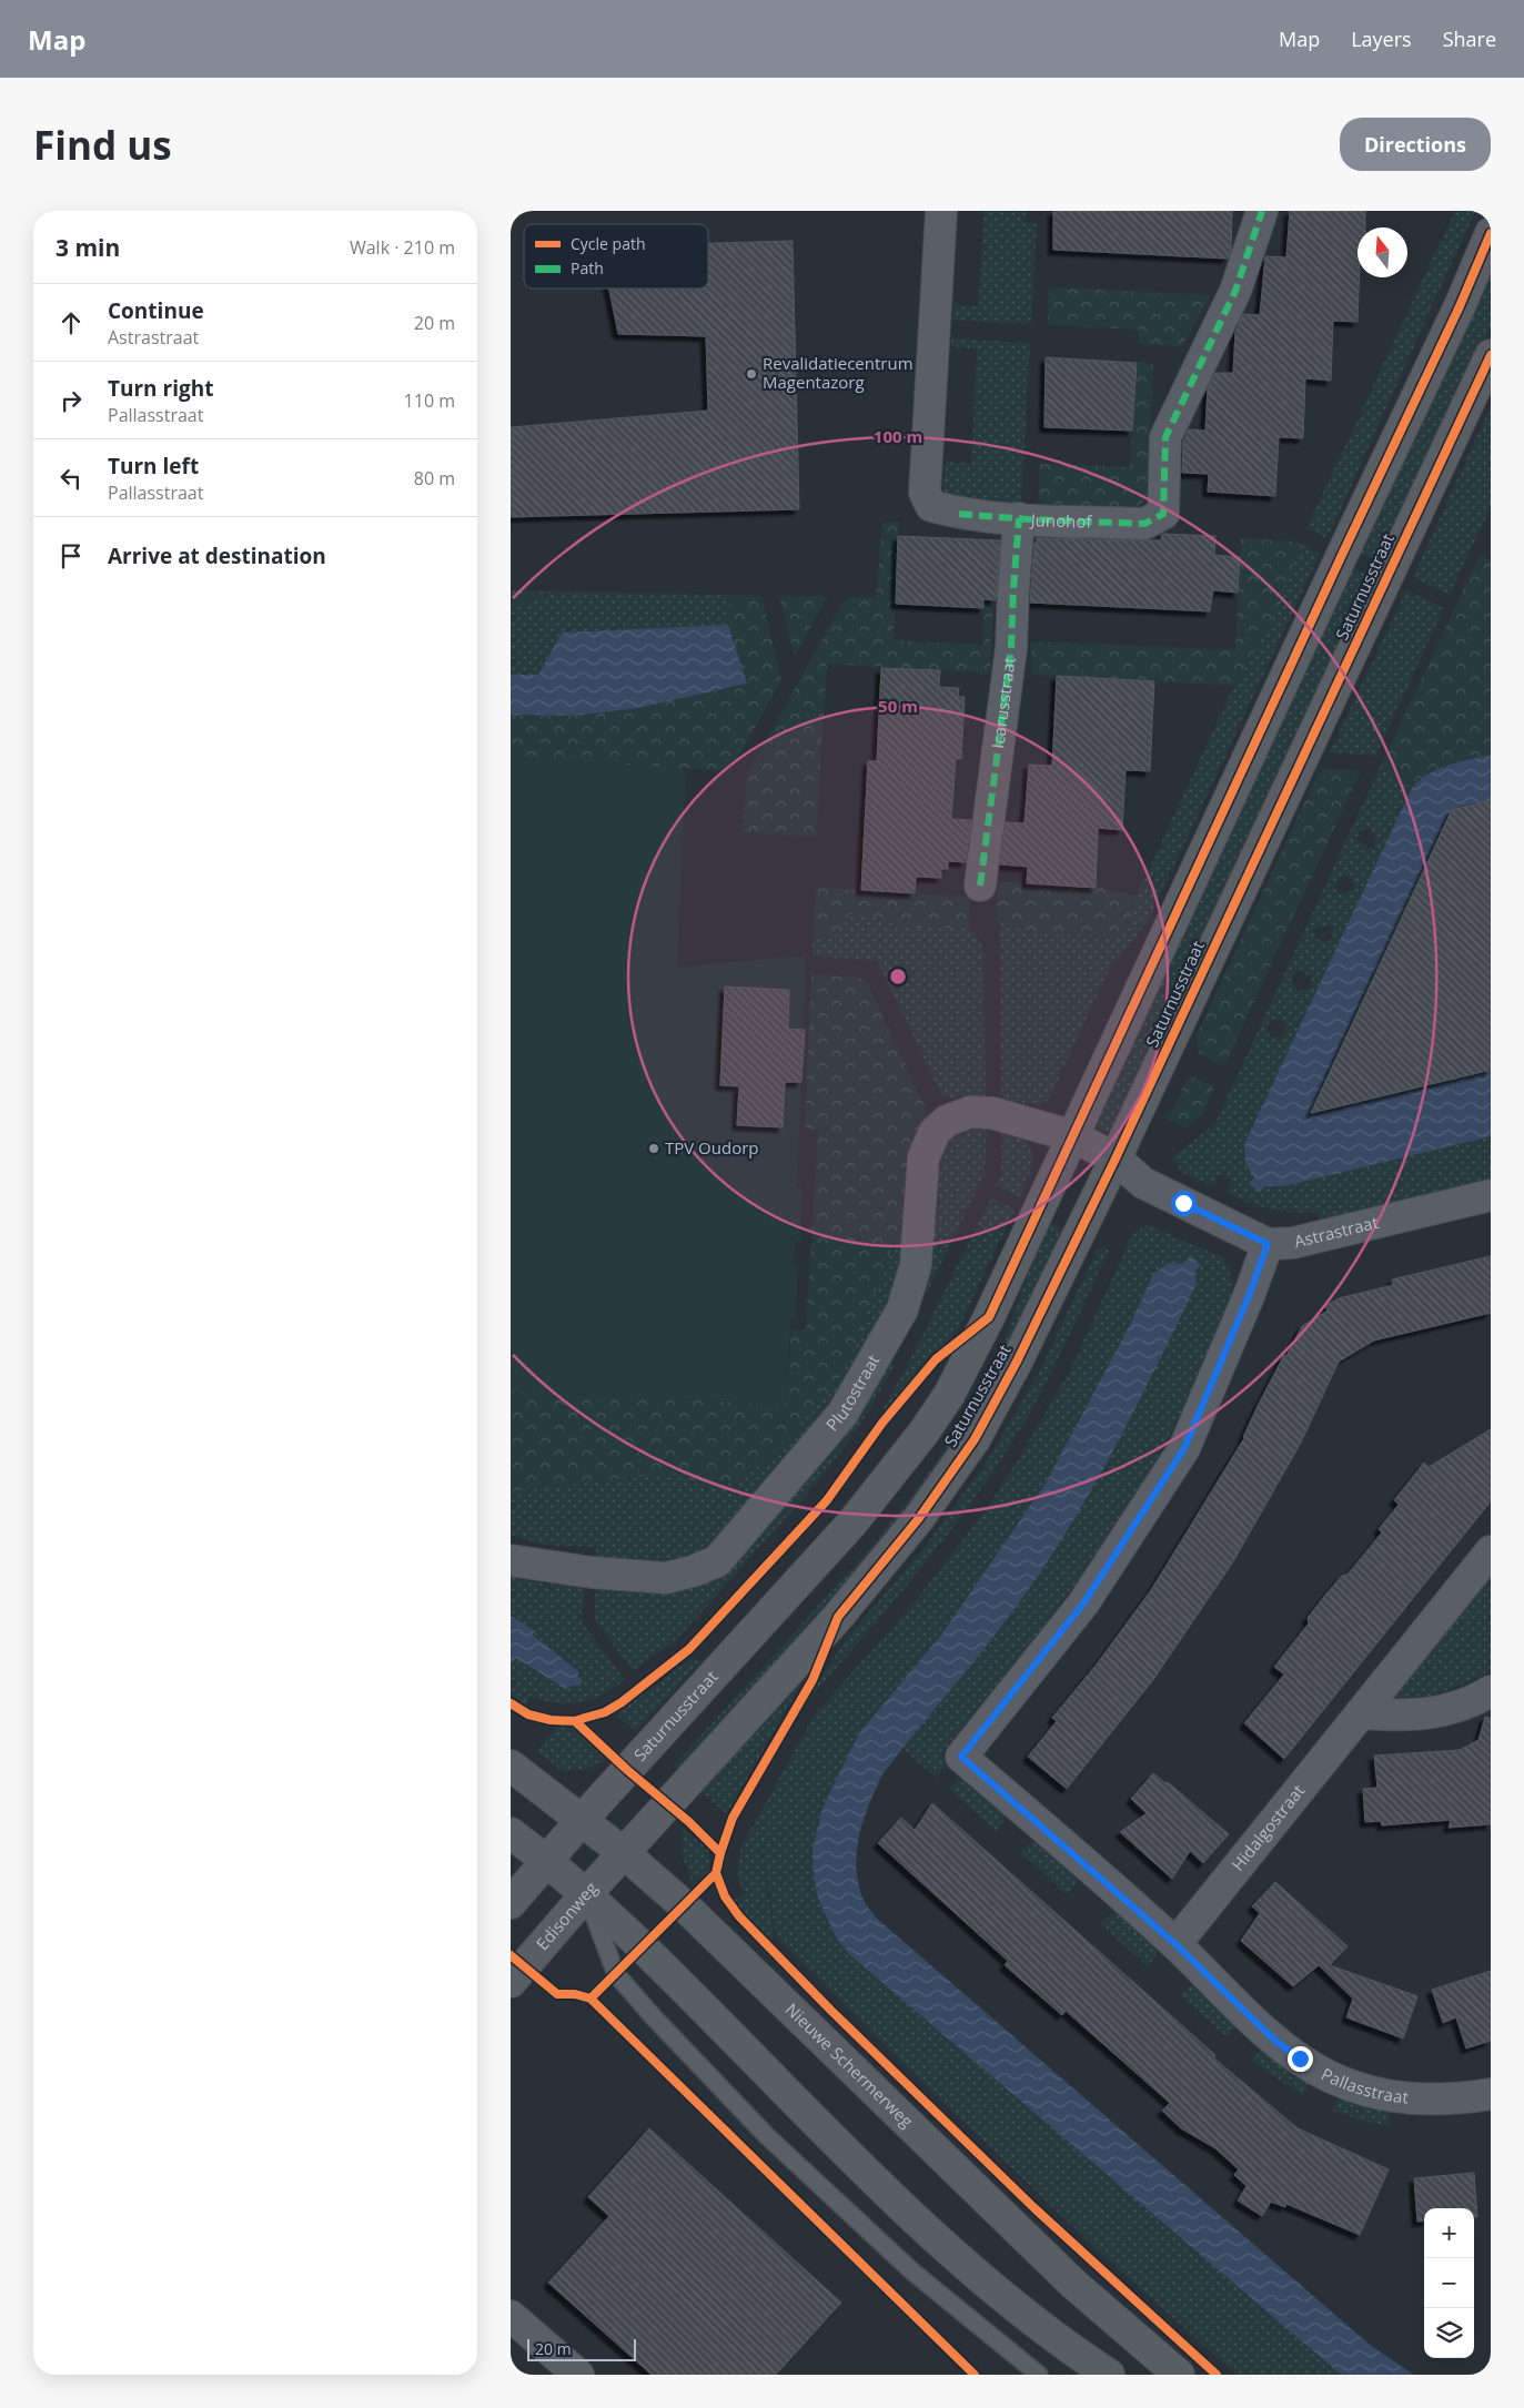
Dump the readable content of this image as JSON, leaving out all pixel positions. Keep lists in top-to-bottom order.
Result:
{
  "streets": {
    "street": [
      "Junohof",
      "Saturnusstraat",
      "Icarusstraat",
      "Astrastraat",
      "Plutostraat",
      "Hidalgostraat",
      "Edisonweg",
      "Nieuwe Schermerweg",
      "Pallasstraat"
    ]
  },
  "crossings": [
    ["Junohof", "Icarusstraat"],
    ["Saturnusstraat", "Astrastraat"],
    ["Saturnusstraat", "Plutostraat"],
    ["Saturnusstraat", "Edisonweg"],
    ["Saturnusstraat", "Nieuwe Schermerweg"],
    ["Astrastraat", "Plutostraat"],
    ["Astrastraat", "Pallasstraat"],
    ["Hidalgostraat", "Pallasstraat"],
    ["Edisonweg", "Nieuwe Schermerweg"]
  ],
  "places": ["Revalidatiecentrum Magentazorg", "TPV Oudorp"],
  "legend": ["Cycle path", "Path"],
  "scale_bar": "20 m",
  "north": "top",
  "page": {
    "header": "Map",
    "nav": ["Map", "Layers", "Share"],
    "buttons": "Directions",
    "title": "Find us",
    "heading": ["3 min", "Walk · 210 m"],
    "list": [
      ["Continue", "Astrastraat", "20 m"],
      ["Turn right", "Pallasstraat", "110 m"],
      ["Turn left", "Pallasstraat", "80 m"],
      "Arrive at destination"
    ],
    "map_buttons": ["+", "−"],
    "scale": "20 m"
  },
  "rings": ["100 m", "50 m"]
}
